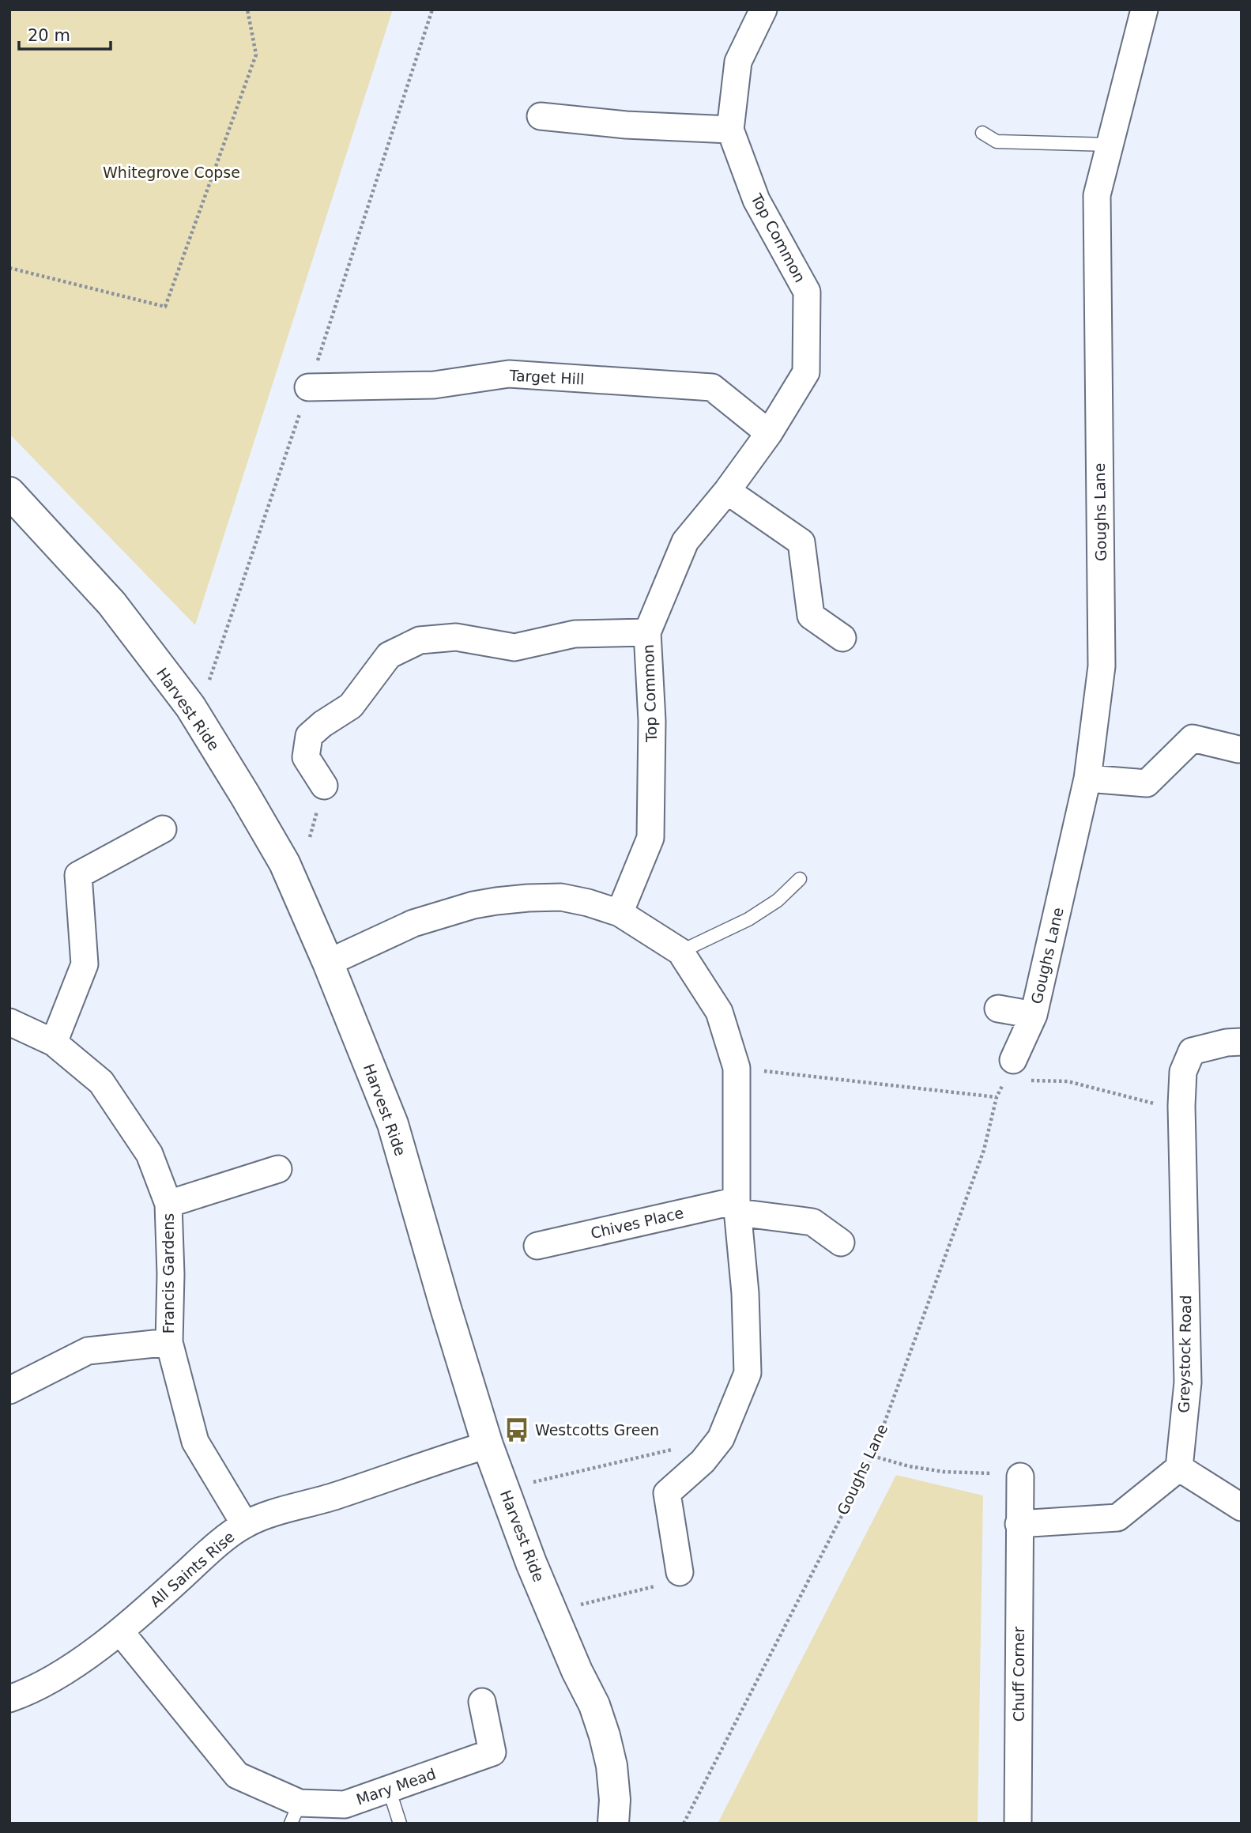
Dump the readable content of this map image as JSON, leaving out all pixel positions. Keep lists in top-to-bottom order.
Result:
{
  "streets": {
    "street": [
      "Top Common",
      "Target Hill",
      "Goughs Lane",
      "Harvest Ride",
      "Chives Place",
      "Francis Gardens",
      "Greystock Road",
      "All Saints Rise",
      "Chuff Corner",
      "Mary Mead"
    ]
  },
  "crossings": [
    ["Top Common", "Target Hill"],
    ["Harvest Ride", "All Saints Rise"],
    ["Francis Gardens", "All Saints Rise"],
    ["All Saints Rise", "Mary Mead"]
  ],
  "parks": ["Whitegrove Copse"],
  "places": {
    "bus stop": ["Westcotts Green"]
  },
  "scale_bar": "20 m"
}
